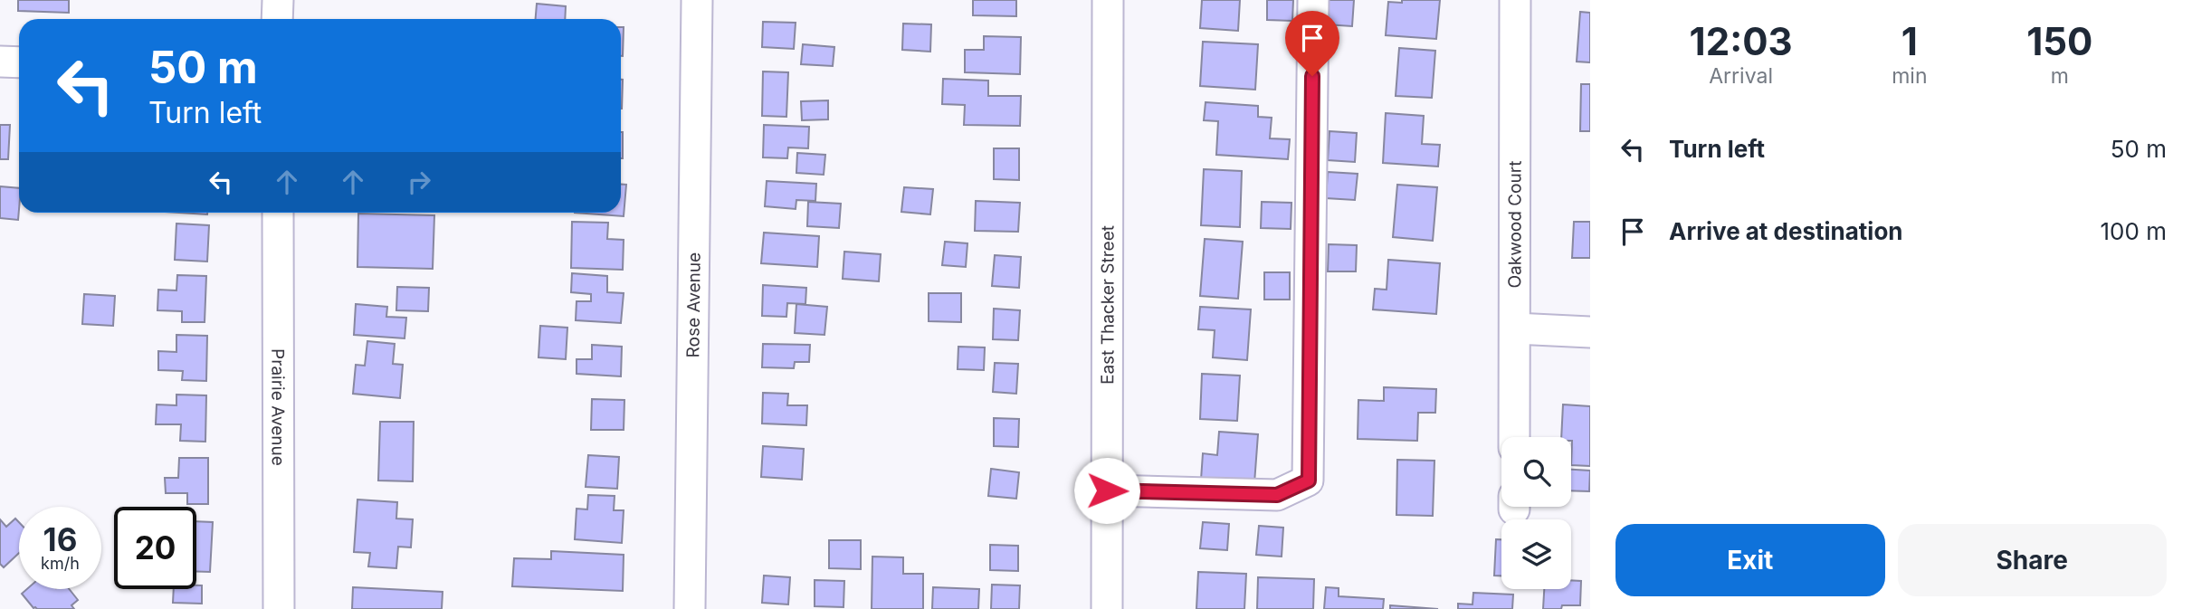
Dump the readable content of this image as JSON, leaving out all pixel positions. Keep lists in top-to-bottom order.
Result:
{
  "streets": {
    "street": [
      "Oakwood Court",
      "Rose Avenue",
      "East Thacker Street",
      "Prairie Avenue"
    ]
  },
  "page": {
    "eta": [
      "12:03",
      "Arrival",
      "1",
      "min",
      "150",
      "m"
    ],
    "turn": ["50 m", "Turn left"],
    "list": [
      {
        "name": "Turn left",
        "value": "50 m"
      },
      {
        "name": "Arrive at destination",
        "value": "100 m"
      }
    ],
    "speed": "16 km/h",
    "limit": "20",
    "buttons": ["Exit", "Share"]
  }
}
